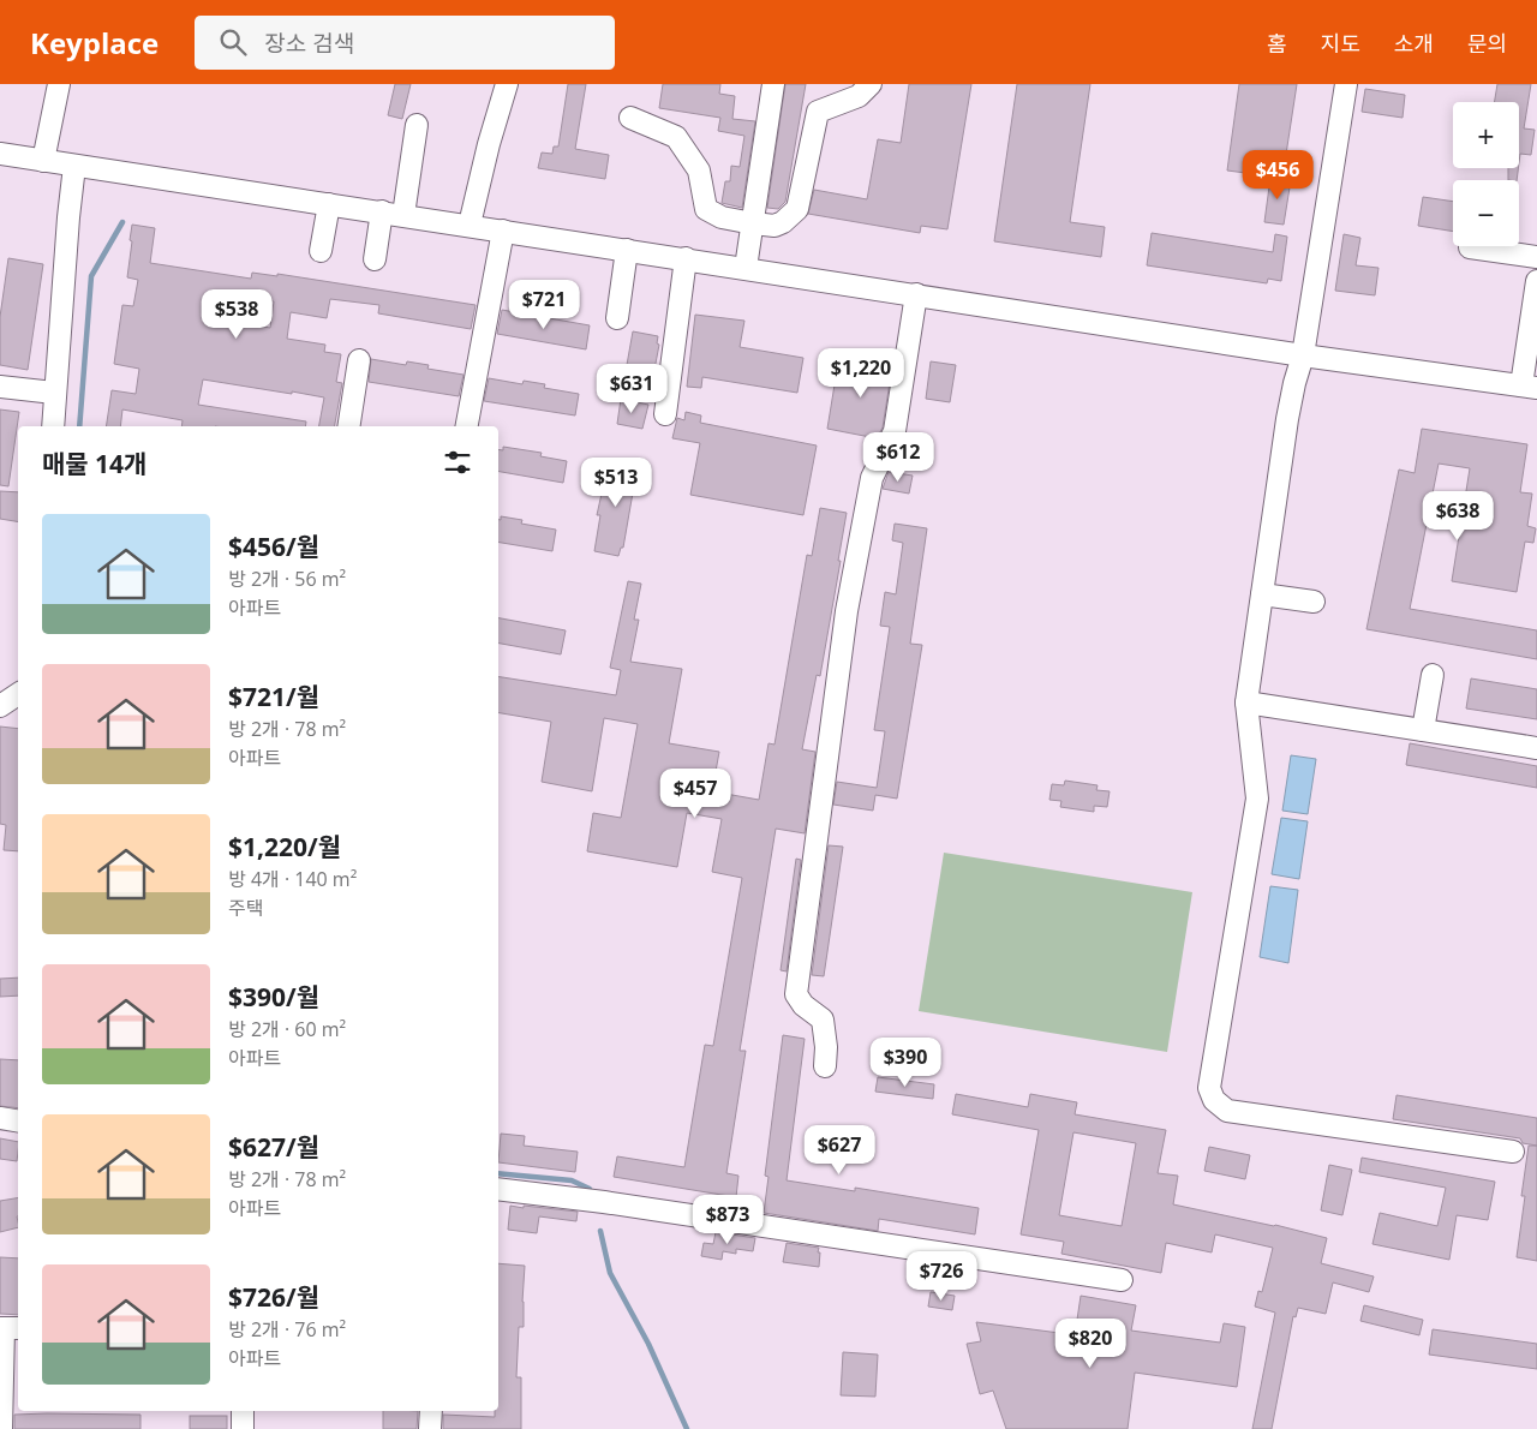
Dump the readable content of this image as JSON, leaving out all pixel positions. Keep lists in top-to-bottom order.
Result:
{
  "page": {
    "header": "Keyplace",
    "search": "장소 검색",
    "nav": [
      "홈",
      "지도",
      "소개",
      "문의"
    ],
    "map_buttons": ["+", "−"],
    "price": [
      "$456",
      "$721",
      "$538",
      "$1,220",
      "$631",
      "$612",
      "$513",
      "$638",
      "$457",
      "$390",
      "$627",
      "$873",
      "$726",
      "$820"
    ],
    "heading": "매물 14개",
    "list": [
      {
        "name": "$456/월",
        "note": "방 2개 · 56 m² · 아파트"
      },
      {
        "name": "$721/월",
        "note": "방 2개 · 78 m² · 아파트"
      },
      {
        "name": "$1,220/월",
        "note": "방 4개 · 140 m² · 주택"
      },
      {
        "name": "$390/월",
        "note": "방 2개 · 60 m² · 아파트"
      },
      {
        "name": "$627/월",
        "note": "방 2개 · 78 m² · 아파트"
      },
      {
        "name": "$726/월",
        "note": "방 2개 · 76 m² · 아파트"
      }
    ]
  }
}
